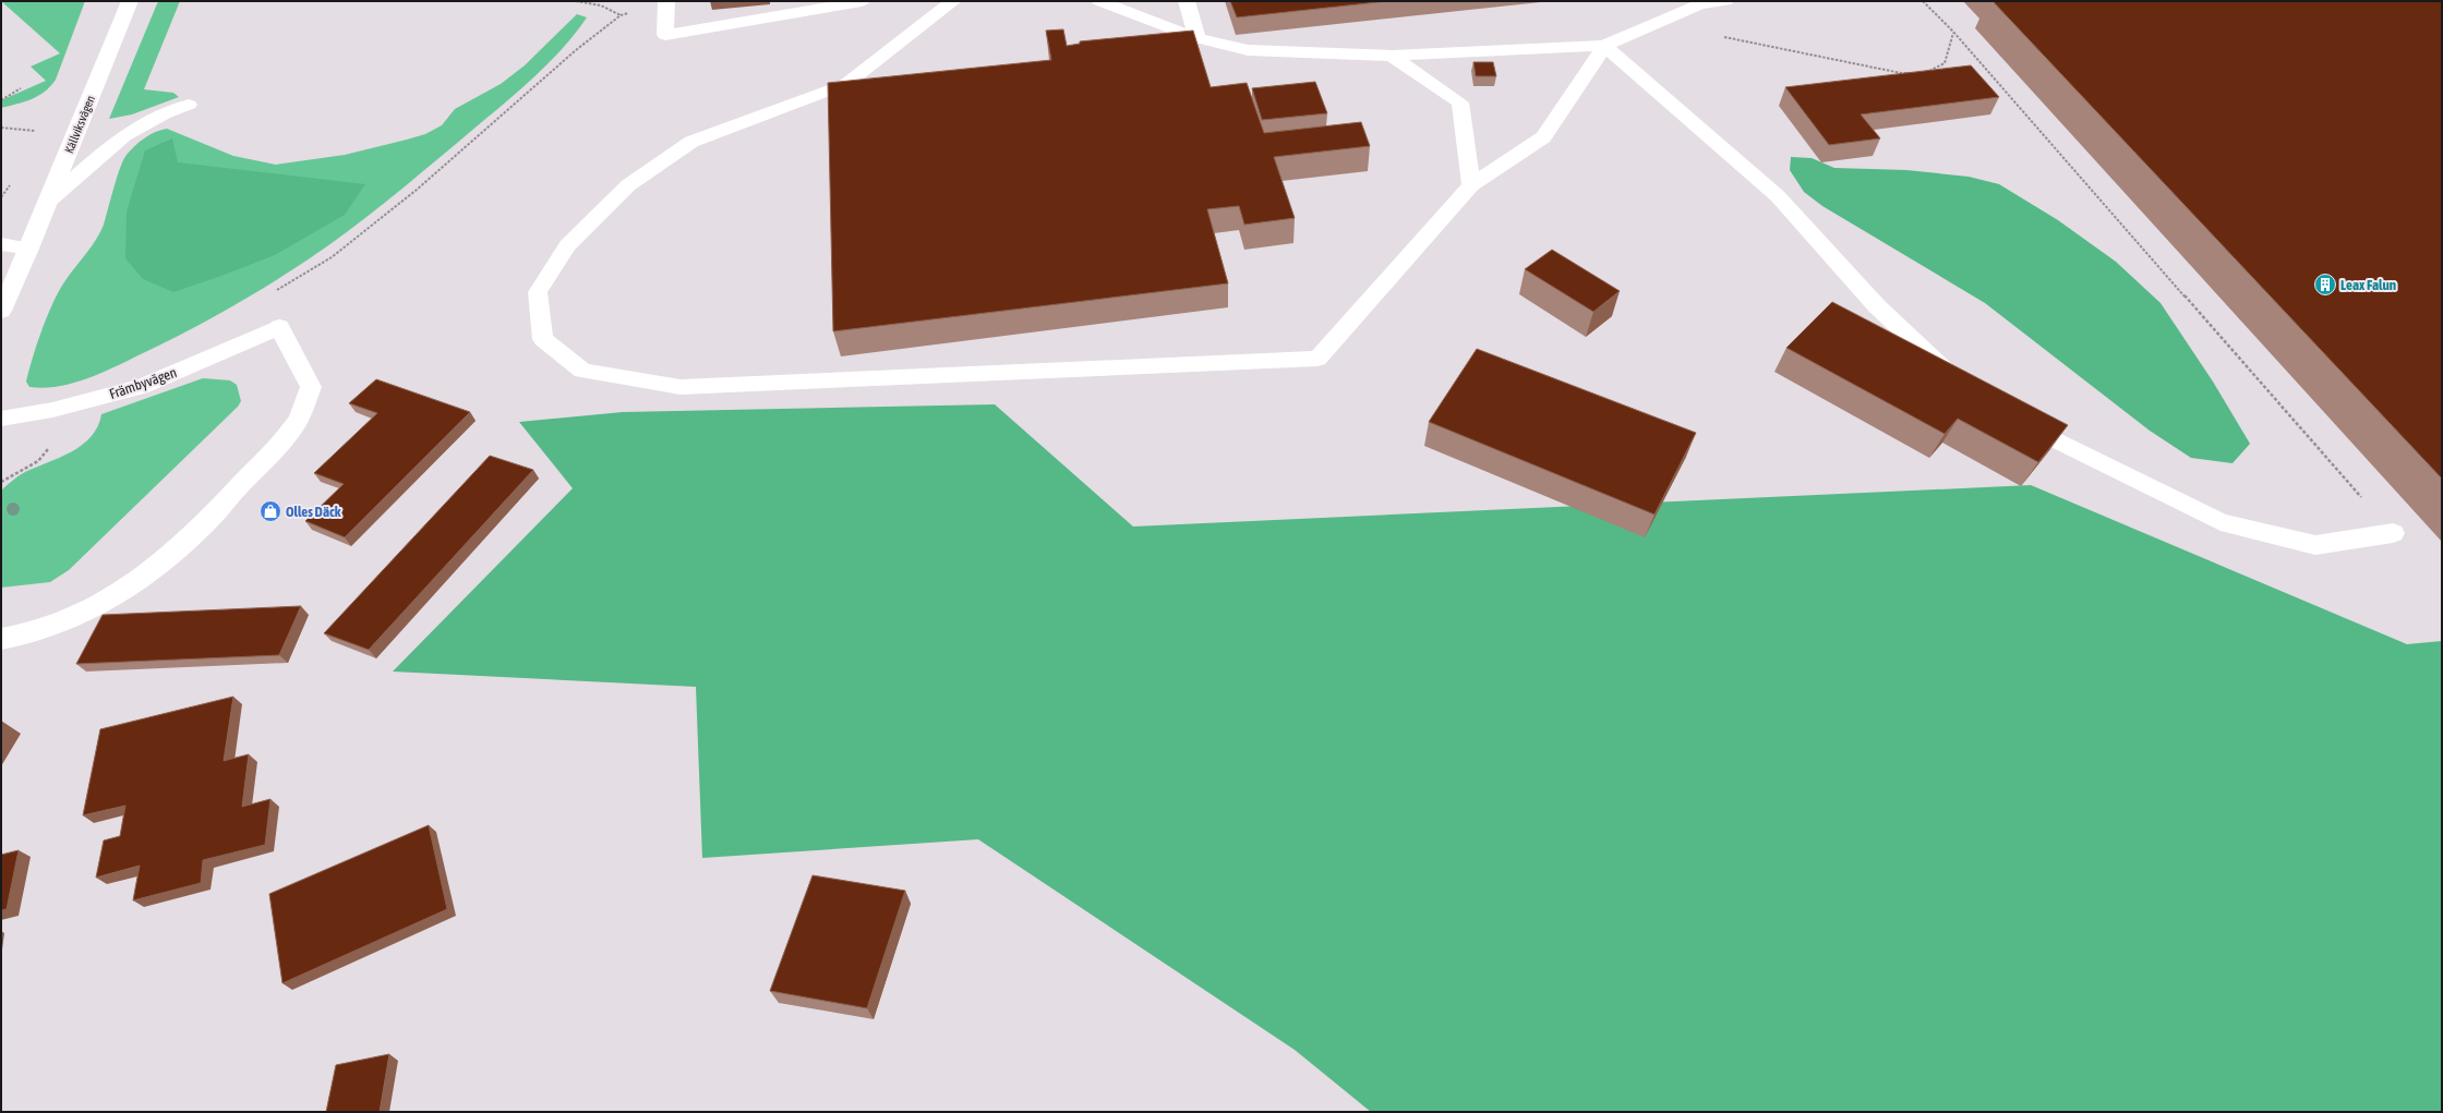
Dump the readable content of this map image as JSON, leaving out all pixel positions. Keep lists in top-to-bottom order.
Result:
{
  "streets": {
    "street": ["Källviksvägen", "Främbyvägen"]
  },
  "places": {
    "building": ["Leax Falun"],
    "shop": ["Olles Däck"]
  }
}
